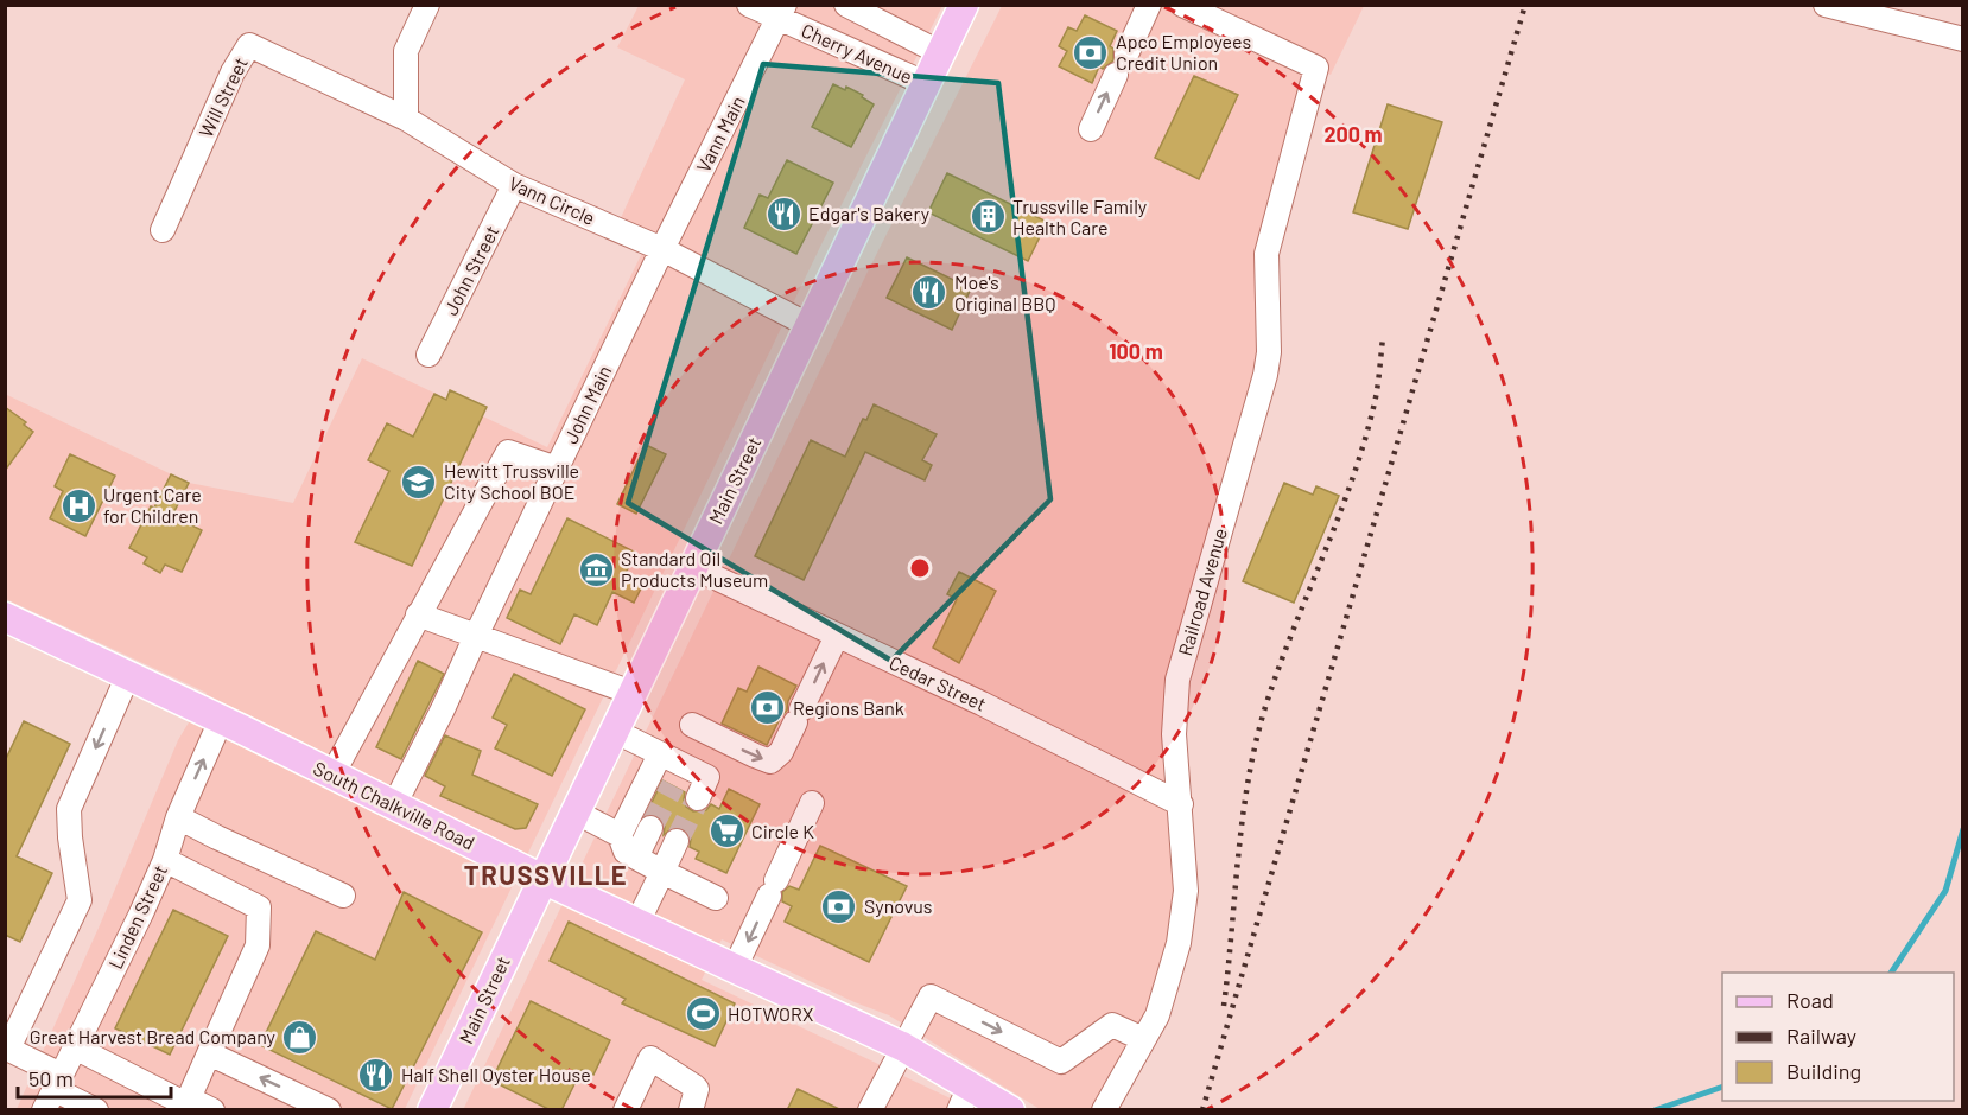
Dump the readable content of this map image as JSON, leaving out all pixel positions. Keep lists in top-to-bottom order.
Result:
{
  "streets": {
    "main road": ["Main Street", "South Chalkville Road"],
    "street": [
      "Cherry Avenue",
      "Will Street",
      "Vann Main",
      "Vann Circle",
      "John Street",
      "John Main",
      "Railroad Avenue",
      "Cedar Street",
      "Linden Street"
    ]
  },
  "crossings": [
    ["Cherry Avenue", "Vann Main"],
    ["Cherry Avenue", "Main Street"],
    ["Will Street", "Vann Circle"],
    ["Vann Main", "Vann Circle"],
    ["Vann Main", "John Main"],
    ["Vann Circle", "John Street"],
    ["Vann Circle", "John Main"],
    ["Vann Circle", "Main Street"],
    ["John Main", "South Chalkville Road"],
    ["Main Street", "Cedar Street"],
    ["Main Street", "South Chalkville Road"],
    ["Railroad Avenue", "Cedar Street"],
    ["South Chalkville Road", "Linden Street"]
  ],
  "districts": ["TRUSSVILLE"],
  "places": {
    "bank": ["Apco Employees Credit Union", "Regions Bank", "Synovus"],
    "restaurant": ["Edgar's Bakery", "Moe's Original BBQ", "Half Shell Oyster House"],
    "building": ["Trussville Family Health Care"],
    "school or university": ["Hewitt Trussville City School BOE"],
    "hospital": ["Urgent Care for Children"],
    "museum": ["Standard Oil Products Museum"],
    "supermarket": ["Circle K"],
    "sports": ["HOTWORX"],
    "shop": ["Great Harvest Bread Company"]
  },
  "legend": ["Road", "Railway", "Building"],
  "scale_bar": "50 m",
  "rings": ["200 m", "100 m"]
}
